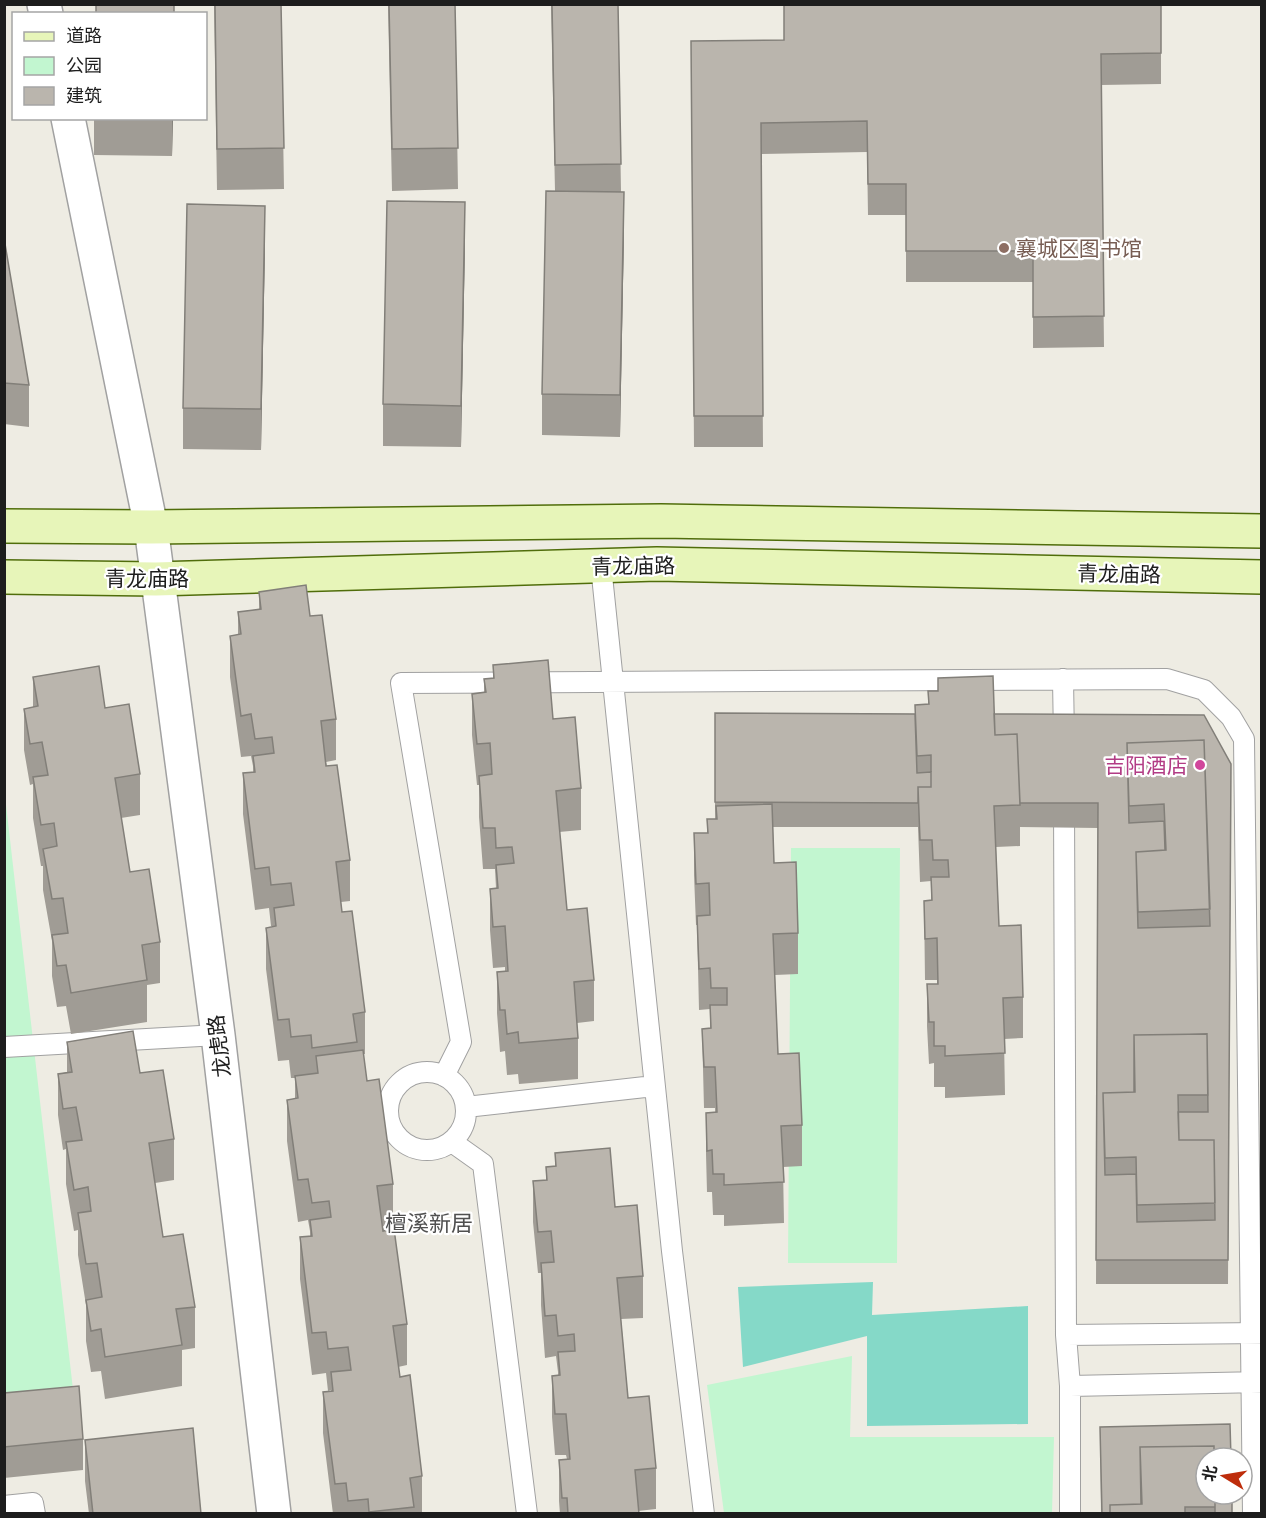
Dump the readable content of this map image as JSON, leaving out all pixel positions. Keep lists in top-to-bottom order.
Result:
{
  "streets": {
    "street": ["青龙庙路", "龙虎路"]
  },
  "crossings": [
    ["青龙庙路", "龙虎路"]
  ],
  "districts": ["檀溪新居"],
  "places": ["襄城区图书馆", "吉阳酒店"],
  "legend": ["道路", "公园", "建筑"],
  "north": "left"
}
